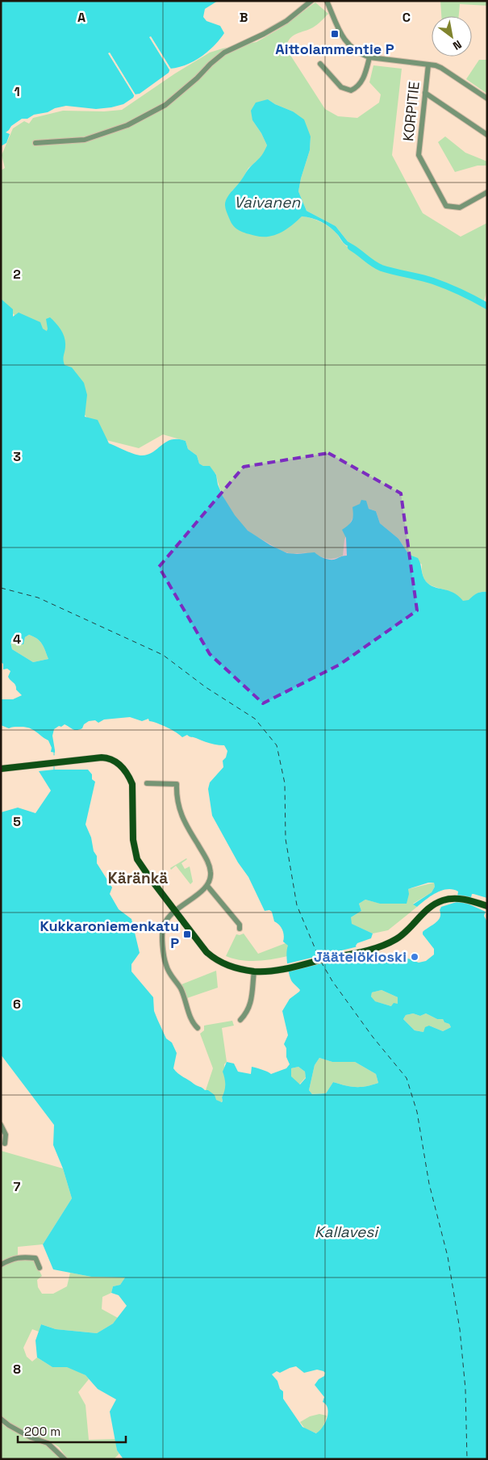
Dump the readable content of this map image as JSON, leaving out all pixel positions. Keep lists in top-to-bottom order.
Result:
{
  "streets": {
    "street": ["KORPITIE"]
  },
  "districts": ["Käränkä"],
  "water": ["Vaivanen", "Kallavesi"],
  "places": {
    "transit": ["Aittolammentie P", "Kukkaroniemenkatu P"],
    "other": ["Jäätelökioski"]
  },
  "scale_bar": "200 m",
  "north": "bottom right",
  "grid": {
    "columns": ["A", "B", "C"],
    "rows": [
      "1",
      "2",
      "3",
      "4",
      "5",
      "6",
      "7",
      "8"
    ]
  }
}
